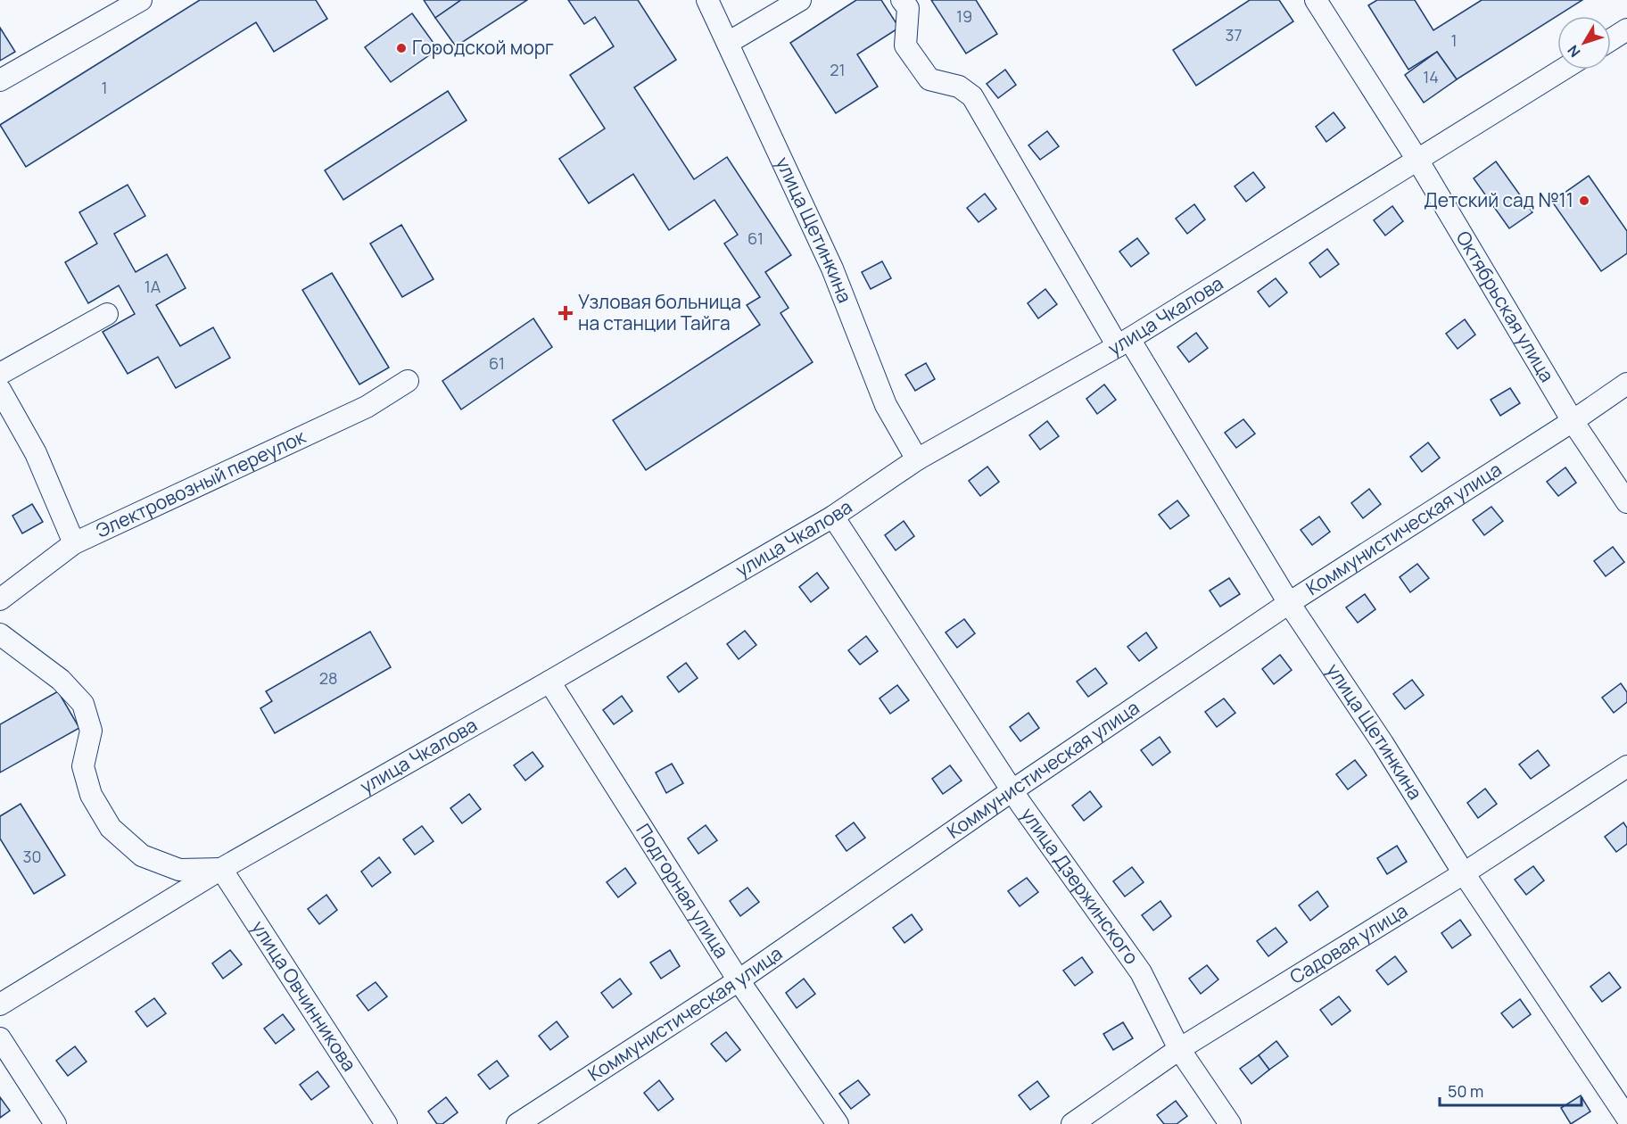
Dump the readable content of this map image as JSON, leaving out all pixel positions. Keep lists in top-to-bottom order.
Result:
{
  "streets": {
    "street": [
      "улица Щетинкина",
      "Октябрьская улица",
      "улица Чкалова",
      "Электровозный переулок",
      "Коммунистическая улица",
      "улица Дзержинского",
      "Подгорная улица",
      "Садовая улица",
      "улица Овчинникова"
    ]
  },
  "crossings": [
    ["улица Щетинкина", "улица Чкалова"],
    ["улица Щетинкина", "Коммунистическая улица"],
    ["улица Щетинкина", "Садовая улица"],
    ["Октябрьская улица", "улица Чкалова"],
    ["Октябрьская улица", "Коммунистическая улица"],
    ["улица Чкалова", "улица Дзержинского"],
    ["улица Чкалова", "Подгорная улица"],
    ["улица Чкалова", "улица Овчинникова"],
    ["Коммунистическая улица", "улица Дзержинского"],
    ["Коммунистическая улица", "Подгорная улица"],
    ["улица Дзержинского", "Садовая улица"]
  ],
  "places": {
    "other": ["Городской морг", "Детский сад №11"],
    "health": ["Узловая больница на станции Тайга"]
  },
  "house_numbers": [
    "19",
    "37",
    "1",
    "21",
    "14",
    "1",
    "61",
    "1А",
    "61",
    "28",
    "30"
  ],
  "scale_bar": "50 m",
  "north": "bottom left"
}
